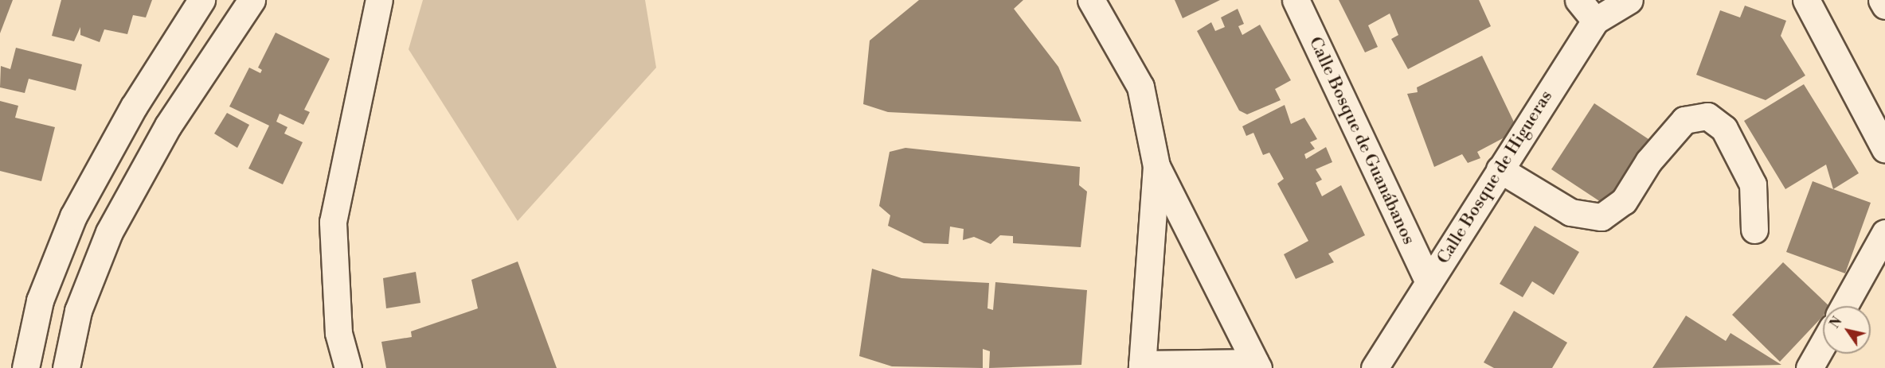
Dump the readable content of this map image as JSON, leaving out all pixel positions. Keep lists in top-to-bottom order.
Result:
{
  "streets": {
    "street": ["Calle Bosque de Guanábanos", "Calle Bosque de Higueras"]
  },
  "crossings": [
    ["Calle Bosque de Guanábanos", "Calle Bosque de Higueras"]
  ],
  "north": "top left"
}
